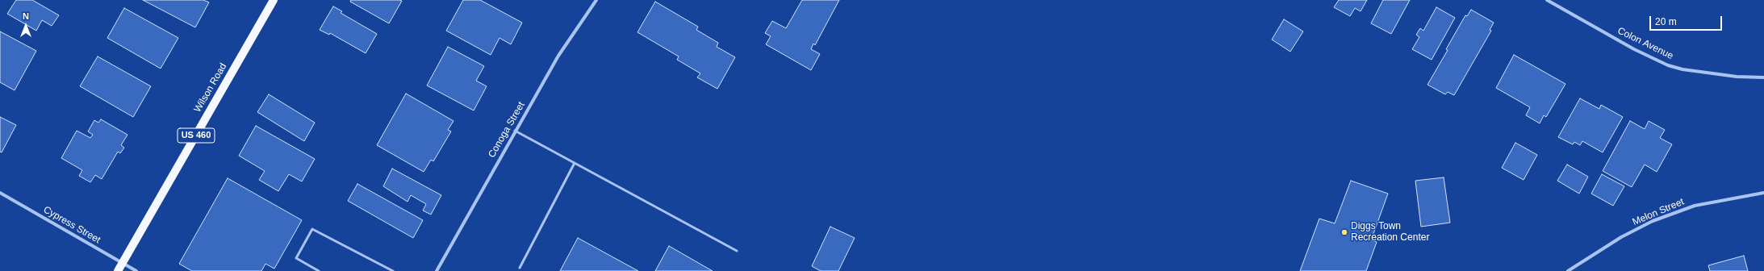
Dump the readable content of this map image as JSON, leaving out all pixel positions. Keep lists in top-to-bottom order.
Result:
{
  "streets": {
    "main road": ["Wilson Road", "US 460"],
    "street": [
      "Colon Avenue",
      "Conoga Street",
      "Melon Street",
      "Cypress Street"
    ]
  },
  "crossings": [
    ["Wilson Road", "Cypress Street"]
  ],
  "places": ["Diggs Town Recreation Center"],
  "scale_bar": "20 m",
  "north": "top"
}
